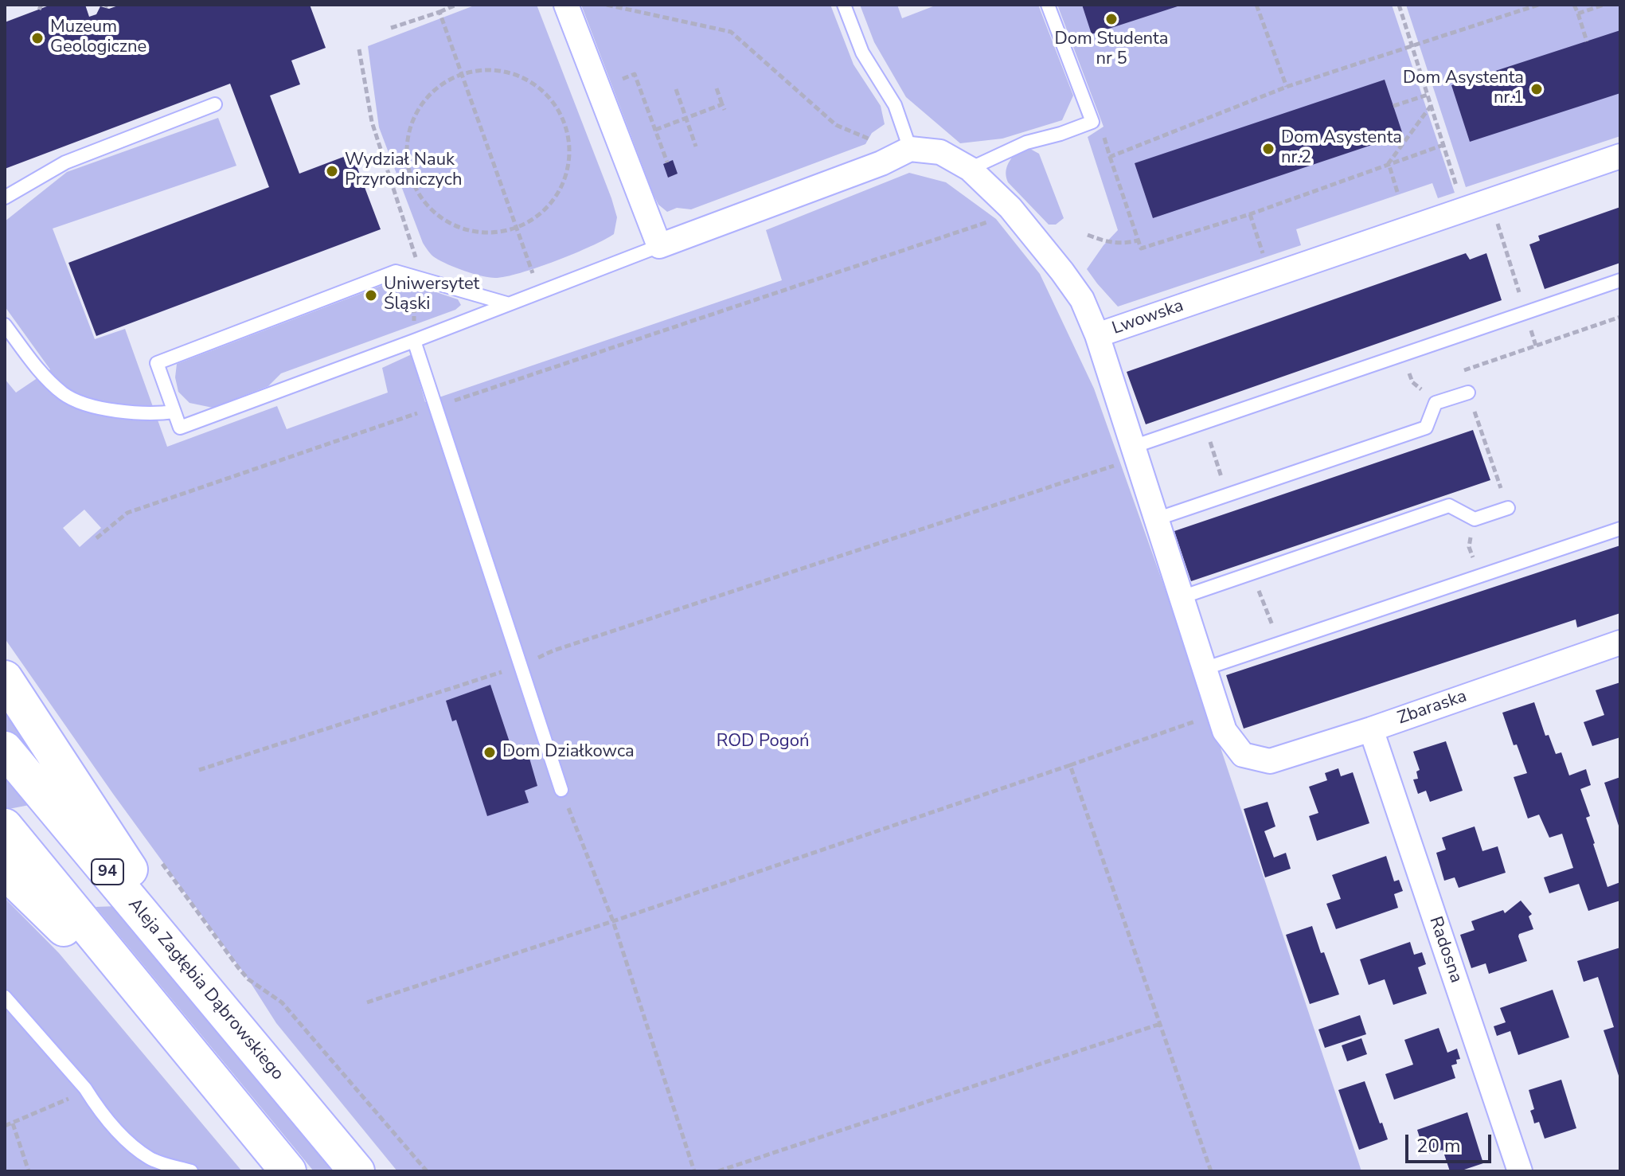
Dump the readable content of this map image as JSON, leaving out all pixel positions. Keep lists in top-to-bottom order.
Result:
{
  "streets": {
    "main road": ["94", "Aleja Zagłębia Dąbrowskiego"],
    "street": ["Lwowska", "Zbaraska", "Radosna"]
  },
  "crossings": [
    ["Lwowska", "Zbaraska"],
    ["Zbaraska", "Radosna"]
  ],
  "parks": ["ROD Pogoń"],
  "places": [
    "Dom Studenta nr 5",
    "Muzeum Geologiczne",
    "Dom Asystenta nr.1",
    "Dom Asystenta nr.2",
    "Wydział Nauk Przyrodniczych",
    "Uniwersytet Śląski",
    "Dom Działkowca"
  ],
  "scale_bar": "20 m"
}
